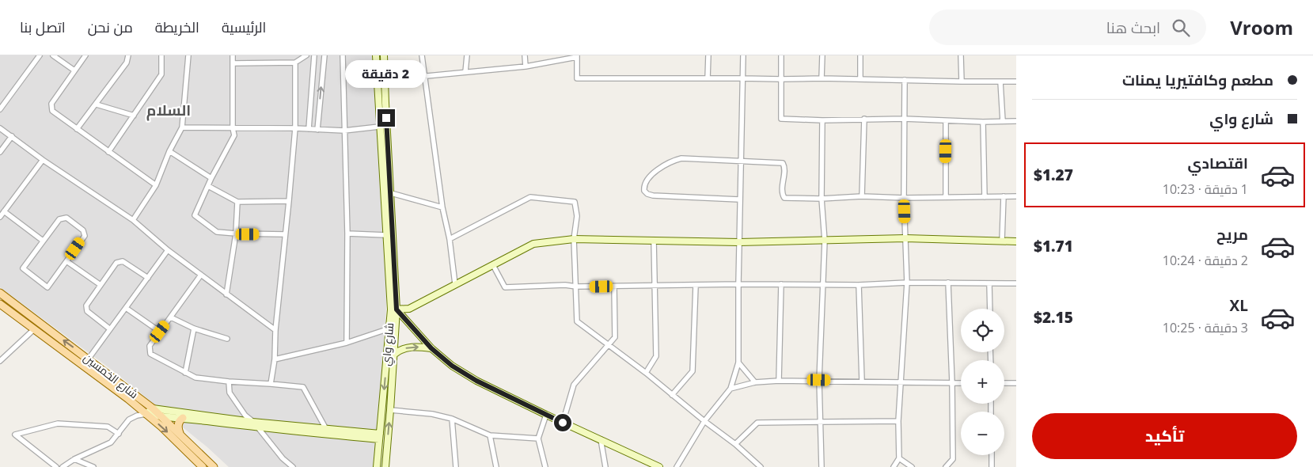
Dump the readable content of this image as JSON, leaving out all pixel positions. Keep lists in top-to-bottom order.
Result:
{
  "streets": {
    "main road": ["شارع الخمسين"],
    "street": ["شارع واي"]
  },
  "districts": ["السلام"],
  "page": {
    "header": "Vroom",
    "search": "ابحث هنا",
    "nav": [
      "الرئيسية",
      "الخريطة",
      "من نحن",
      "اتصل بنا"
    ],
    "banner": ["مطعم وكافتيريا يمنات", "شارع واي"],
    "bubble": "2 دقيقة",
    "list": [
      {
        "name": "اقتصادي",
        "note": "1 دقيقة · 10:23",
        "value": "$1.27"
      },
      {
        "name": "مريح",
        "note": "2 دقيقة · 10:24",
        "value": "$1.71"
      },
      {
        "name": "XL",
        "note": "3 دقيقة · 10:25",
        "value": "$2.15"
      }
    ],
    "map_buttons": ["+", "−"],
    "buttons": "تأكيد"
  }
}
